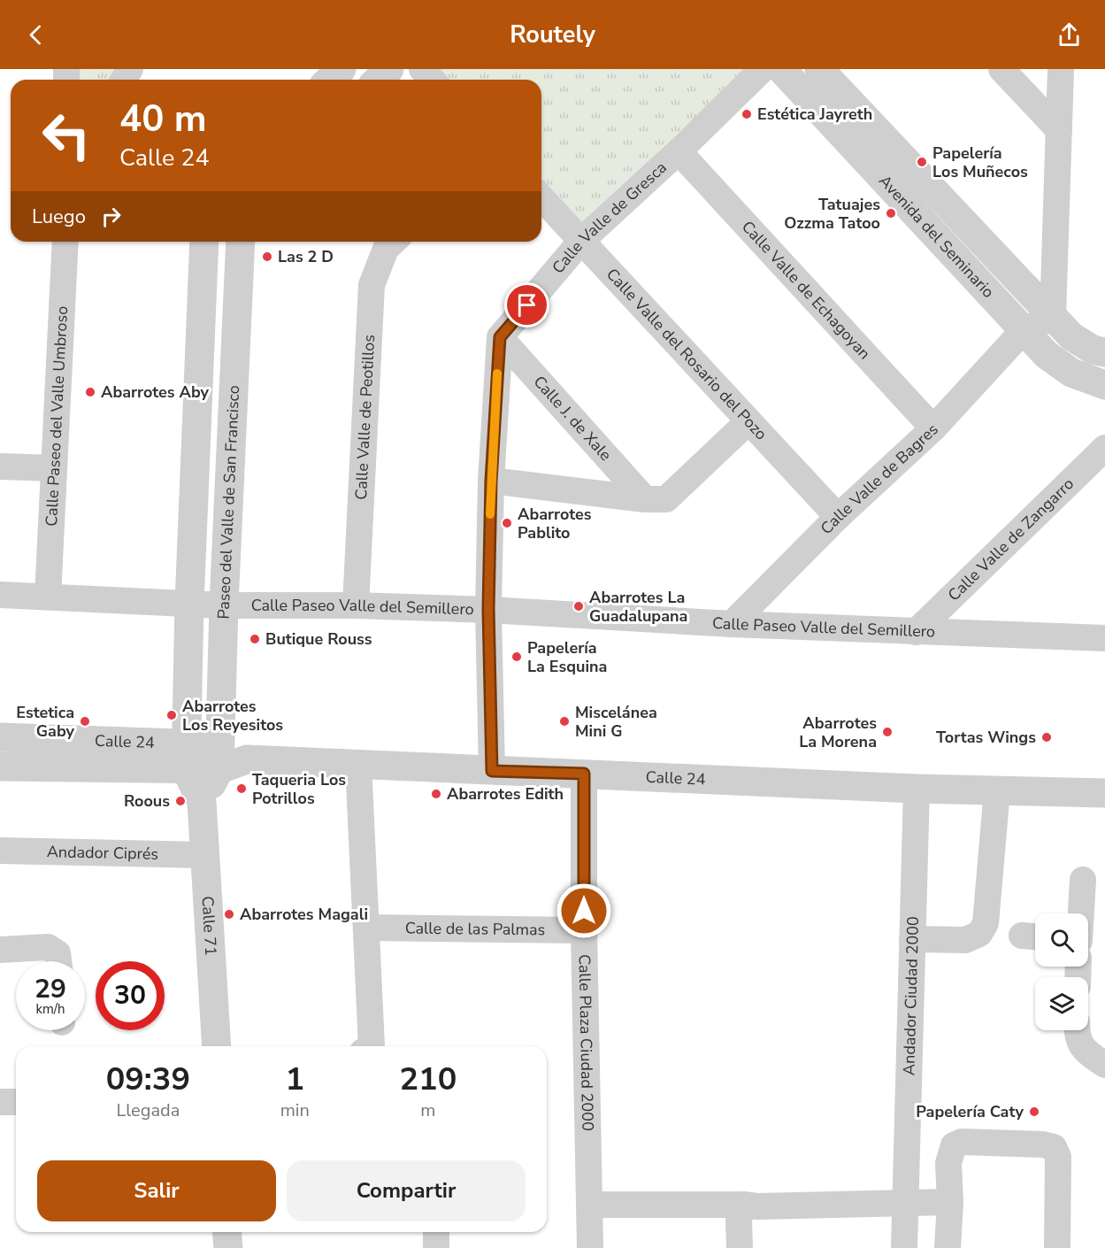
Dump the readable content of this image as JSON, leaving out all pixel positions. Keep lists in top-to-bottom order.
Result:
{
  "streets": {
    "street": [
      "Calle Valle de Gresca",
      "Avenida del Seminario",
      "Calle Valle de Echagoyan",
      "Calle Valle del Rosario del Pozo",
      "Calle Paseo del Valle Umbroso",
      "Calle Valle de Peotillos",
      "Calle J. de Xale",
      "Calle Valle de Bagres",
      "Paseo del Valle de San Francisco",
      "Calle Valle de Zangarro",
      "Calle Paseo Valle del Semillero",
      "Calle 24",
      "Andador Ciprés",
      "Calle 71",
      "Calle de las Palmas",
      "Andador Ciudad 2000",
      "Calle Plaza Ciudad 2000"
    ]
  },
  "crossings": [
    ["Calle Valle de Gresca", "Calle Valle de Echagoyan"],
    ["Calle Valle de Gresca", "Calle Valle del Rosario del Pozo"],
    ["Calle Valle de Gresca", "Calle J. de Xale"],
    ["Avenida del Seminario", "Calle Valle de Bagres"],
    ["Calle Valle de Echagoyan", "Calle Valle de Bagres"],
    ["Calle Valle del Rosario del Pozo", "Calle Valle de Bagres"],
    ["Calle Paseo del Valle Umbroso", "Calle Paseo Valle del Semillero"],
    ["Calle Valle de Peotillos", "Calle Paseo Valle del Semillero"],
    ["Calle Valle de Bagres", "Calle Paseo Valle del Semillero"],
    ["Paseo del Valle de San Francisco", "Calle Paseo Valle del Semillero"],
    ["Paseo del Valle de San Francisco", "Calle 24"],
    ["Calle Valle de Zangarro", "Calle Paseo Valle del Semillero"],
    ["Calle 24", "Calle 71"],
    ["Calle 24", "Andador Ciudad 2000"],
    ["Calle 24", "Calle Plaza Ciudad 2000"],
    ["Andador Ciprés", "Calle 71"],
    ["Calle de las Palmas", "Calle Plaza Ciudad 2000"]
  ],
  "places": [
    "Estética Jayreth",
    "Papelería Los Muñecos",
    "Tatuajes Ozzma Tatoo",
    "Las 2 D",
    "Abarrotes Aby",
    "Abarrotes Pablito",
    "Abarrotes La Guadalupana",
    "Butique Rouss",
    "Papelería La Esquina",
    "Abarrotes Los Reyesitos",
    "Estetica Gaby",
    "Miscelánea Mini G",
    "Abarrotes La Morena",
    "Tortas Wings",
    "Taqueria Los Potrillos",
    "Abarrotes Edith",
    "Roous",
    "Abarrotes Magali",
    "Papelería Caty"
  ],
  "page": {
    "header": "Routely",
    "turn": ["40 m", "Calle 24"],
    "then": "Luego",
    "speed": "29 km/h",
    "limit": "30",
    "eta": [
      "09:39",
      "Llegada",
      "1",
      "min",
      "210",
      "m"
    ],
    "buttons": ["Salir", "Compartir"]
  }
}
